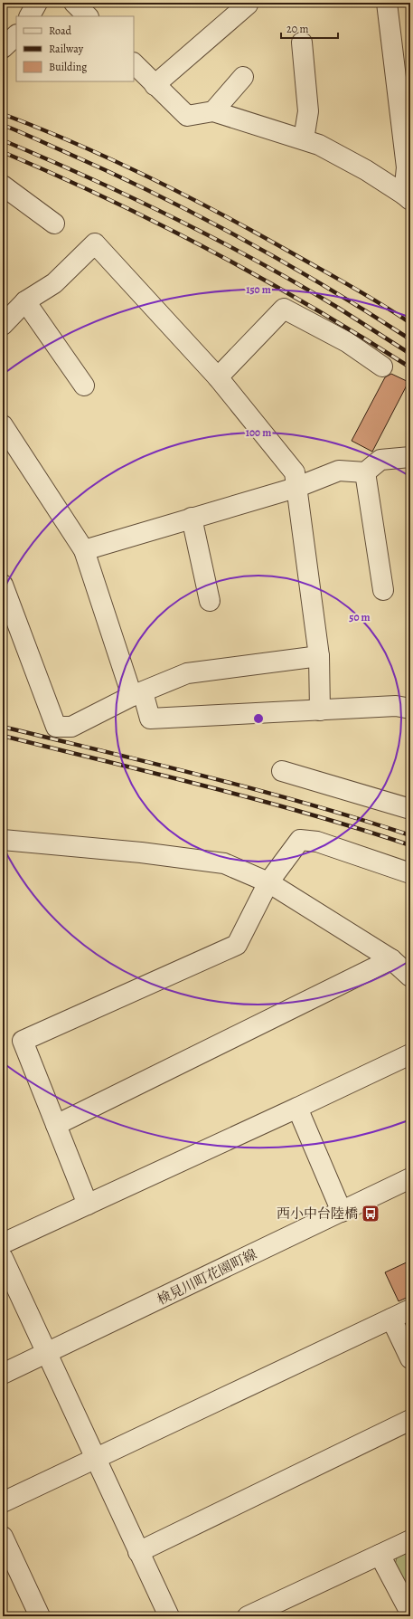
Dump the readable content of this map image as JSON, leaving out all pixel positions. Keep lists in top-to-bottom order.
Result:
{
  "streets": {
    "street": ["検見川町花園町線"]
  },
  "places": {
    "bus stop": ["西小中台陸橋"]
  },
  "legend": ["Road", "Railway", "Building"],
  "scale_bar": "20 m",
  "rings": ["150 m", "100 m", "50 m"]
}
